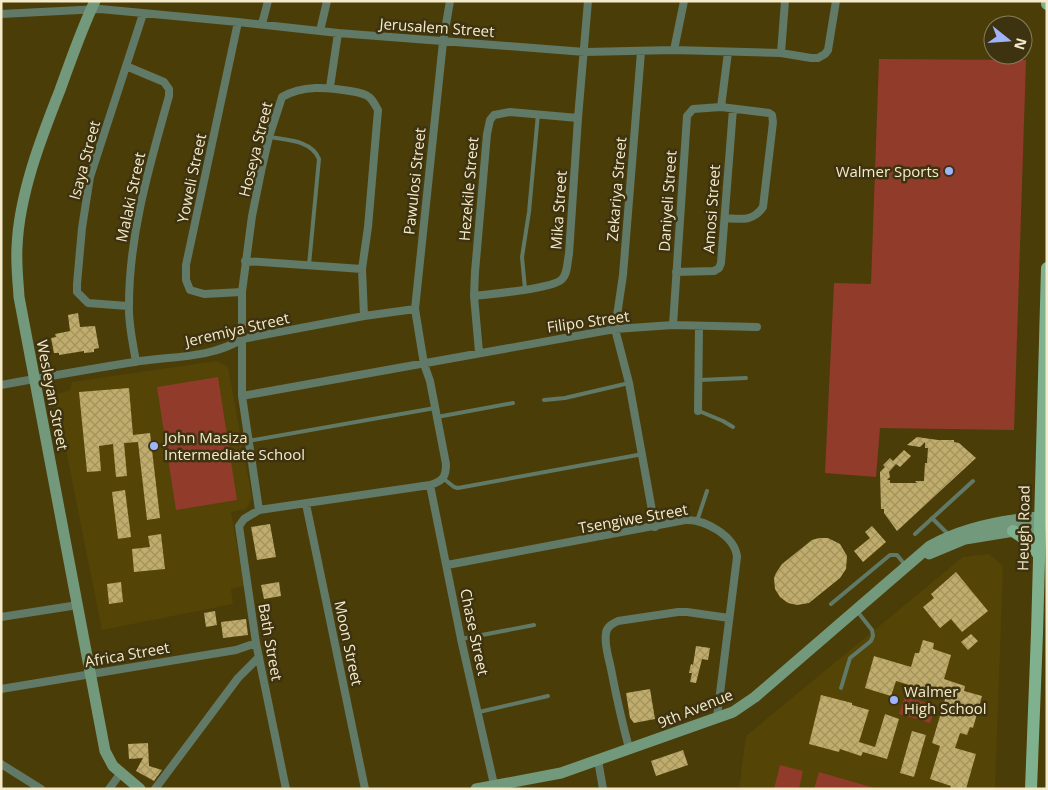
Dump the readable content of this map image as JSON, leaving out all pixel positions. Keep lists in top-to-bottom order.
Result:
{
  "streets": {
    "main road": ["Heugh Road"],
    "street": [
      "Jerusalem Street",
      "Hoseya Street",
      "Isaya Street",
      "Yoweli Street",
      "Pawulosi Street",
      "Hezekile Street",
      "Zekariya Street",
      "Malaki Street",
      "Daniyeli Street",
      "Amosi Street",
      "Mika Street",
      "Filipo Street",
      "Jeremiya Street",
      "Wesleyan Street",
      "Tsengiwe Street",
      "Chase Street",
      "Bath Street",
      "Moon Street",
      "Africa Street",
      "9th Avenue"
    ]
  },
  "crossings": [
    ["Jerusalem Street", "Isaya Street"],
    ["Jerusalem Street", "Yoweli Street"],
    ["Jerusalem Street", "Pawulosi Street"],
    ["Jerusalem Street", "Zekariya Street"],
    ["Jerusalem Street", "Mika Street"],
    ["Jerusalem Street", "Wesleyan Street"],
    ["Hoseya Street", "Yoweli Street"],
    ["Hoseya Street", "Filipo Street"],
    ["Hoseya Street", "Jeremiya Street"],
    ["Hoseya Street", "Bath Street"],
    ["Isaya Street", "Malaki Street"],
    ["Pawulosi Street", "Filipo Street"],
    ["Pawulosi Street", "Jeremiya Street"],
    ["Hezekile Street", "Mika Street"],
    ["Hezekile Street", "Filipo Street"],
    ["Zekariya Street", "Filipo Street"],
    ["Malaki Street", "Jeremiya Street"],
    ["Daniyeli Street", "Amosi Street"],
    ["Daniyeli Street", "Filipo Street"],
    ["Jeremiya Street", "Wesleyan Street"],
    ["Wesleyan Street", "Africa Street"],
    ["Tsengiwe Street", "Chase Street"],
    ["Tsengiwe Street", "9th Avenue"],
    ["Heugh Road", "9th Avenue"],
    ["Chase Street", "9th Avenue"],
    ["Bath Street", "Africa Street"]
  ],
  "places": ["Walmer Sports", "John Masiza Intermediate School", "Walmer High School"],
  "north": "right"
}
